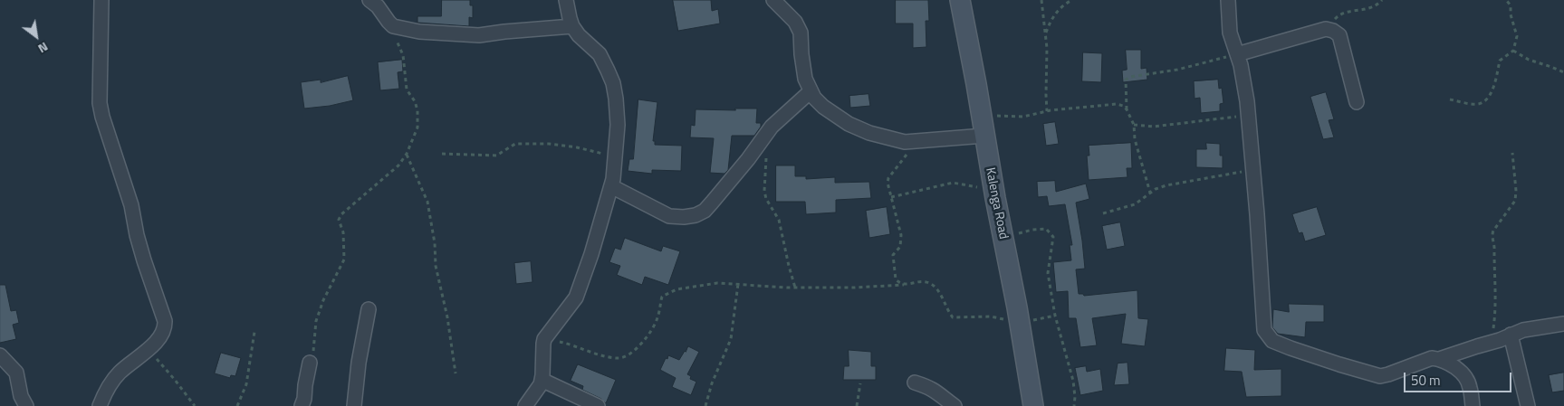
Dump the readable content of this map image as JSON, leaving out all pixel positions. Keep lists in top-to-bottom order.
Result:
{
  "streets": {
    "main road": ["Kalenga Road"]
  },
  "scale_bar": "50 m",
  "north": "bottom right"
}
